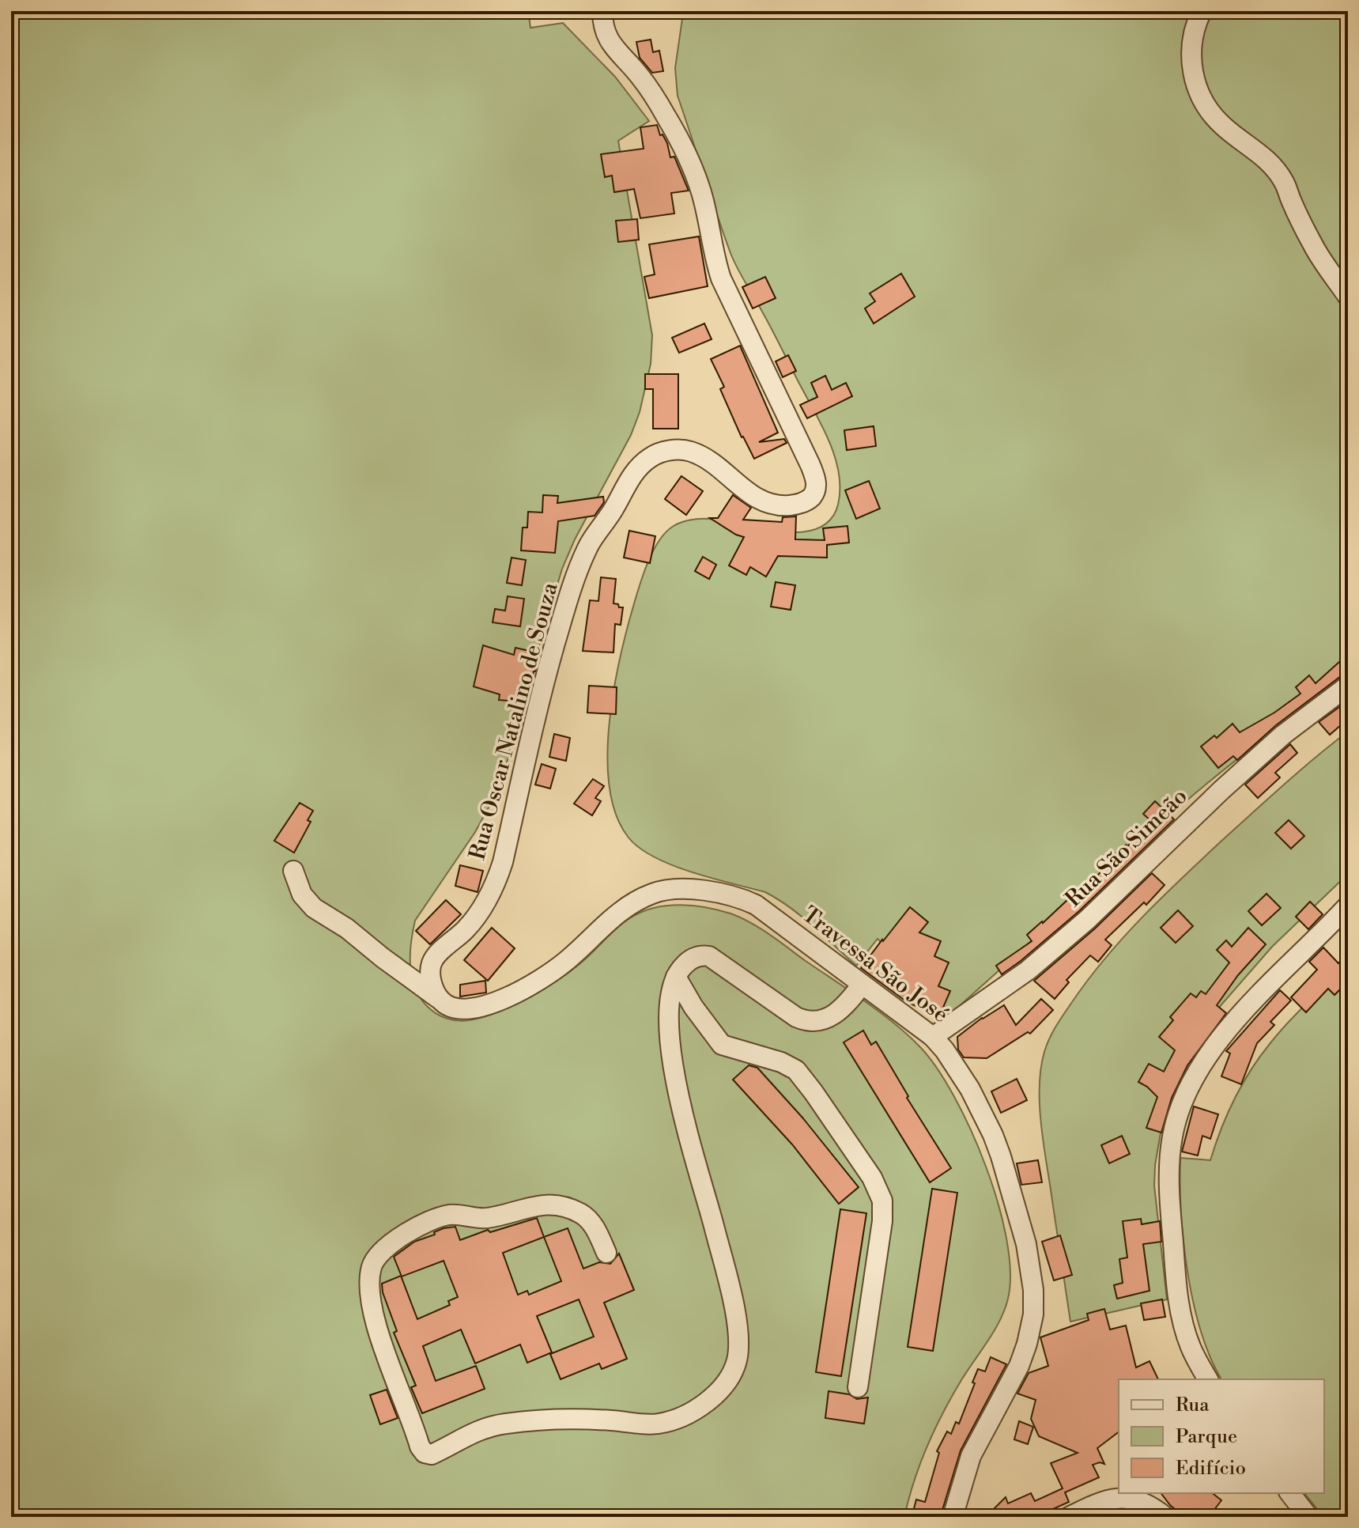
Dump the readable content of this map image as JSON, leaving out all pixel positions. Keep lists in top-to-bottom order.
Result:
{
  "streets": {
    "street": ["Rua Oscar Natalino de Souza", "Rua São Simeão", "Travessa São José"]
  },
  "crossings": [
    ["Rua Oscar Natalino de Souza", "Travessa São José"],
    ["Rua São Simeão", "Travessa São José"]
  ],
  "legend": ["Rua", "Parque", "Edifício"]
}
